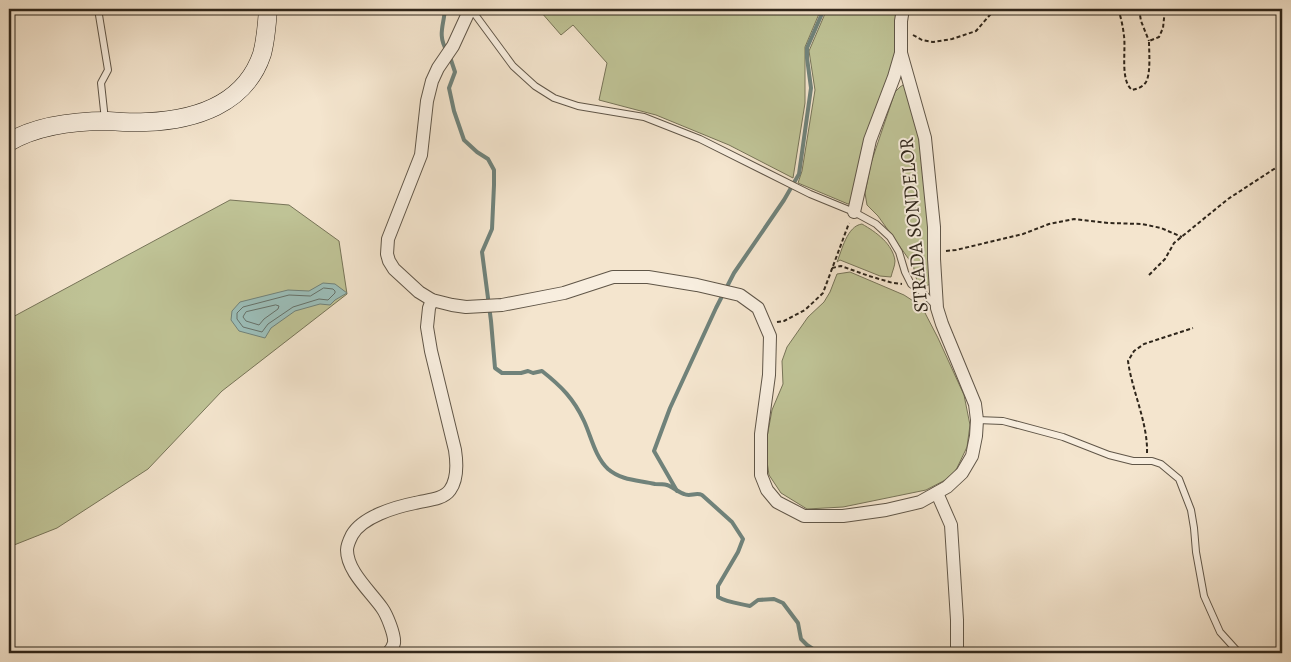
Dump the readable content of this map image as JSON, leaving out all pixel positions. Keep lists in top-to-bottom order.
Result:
{
  "streets": {
    "street": ["STRADA SONDELOR"]
  }
}
